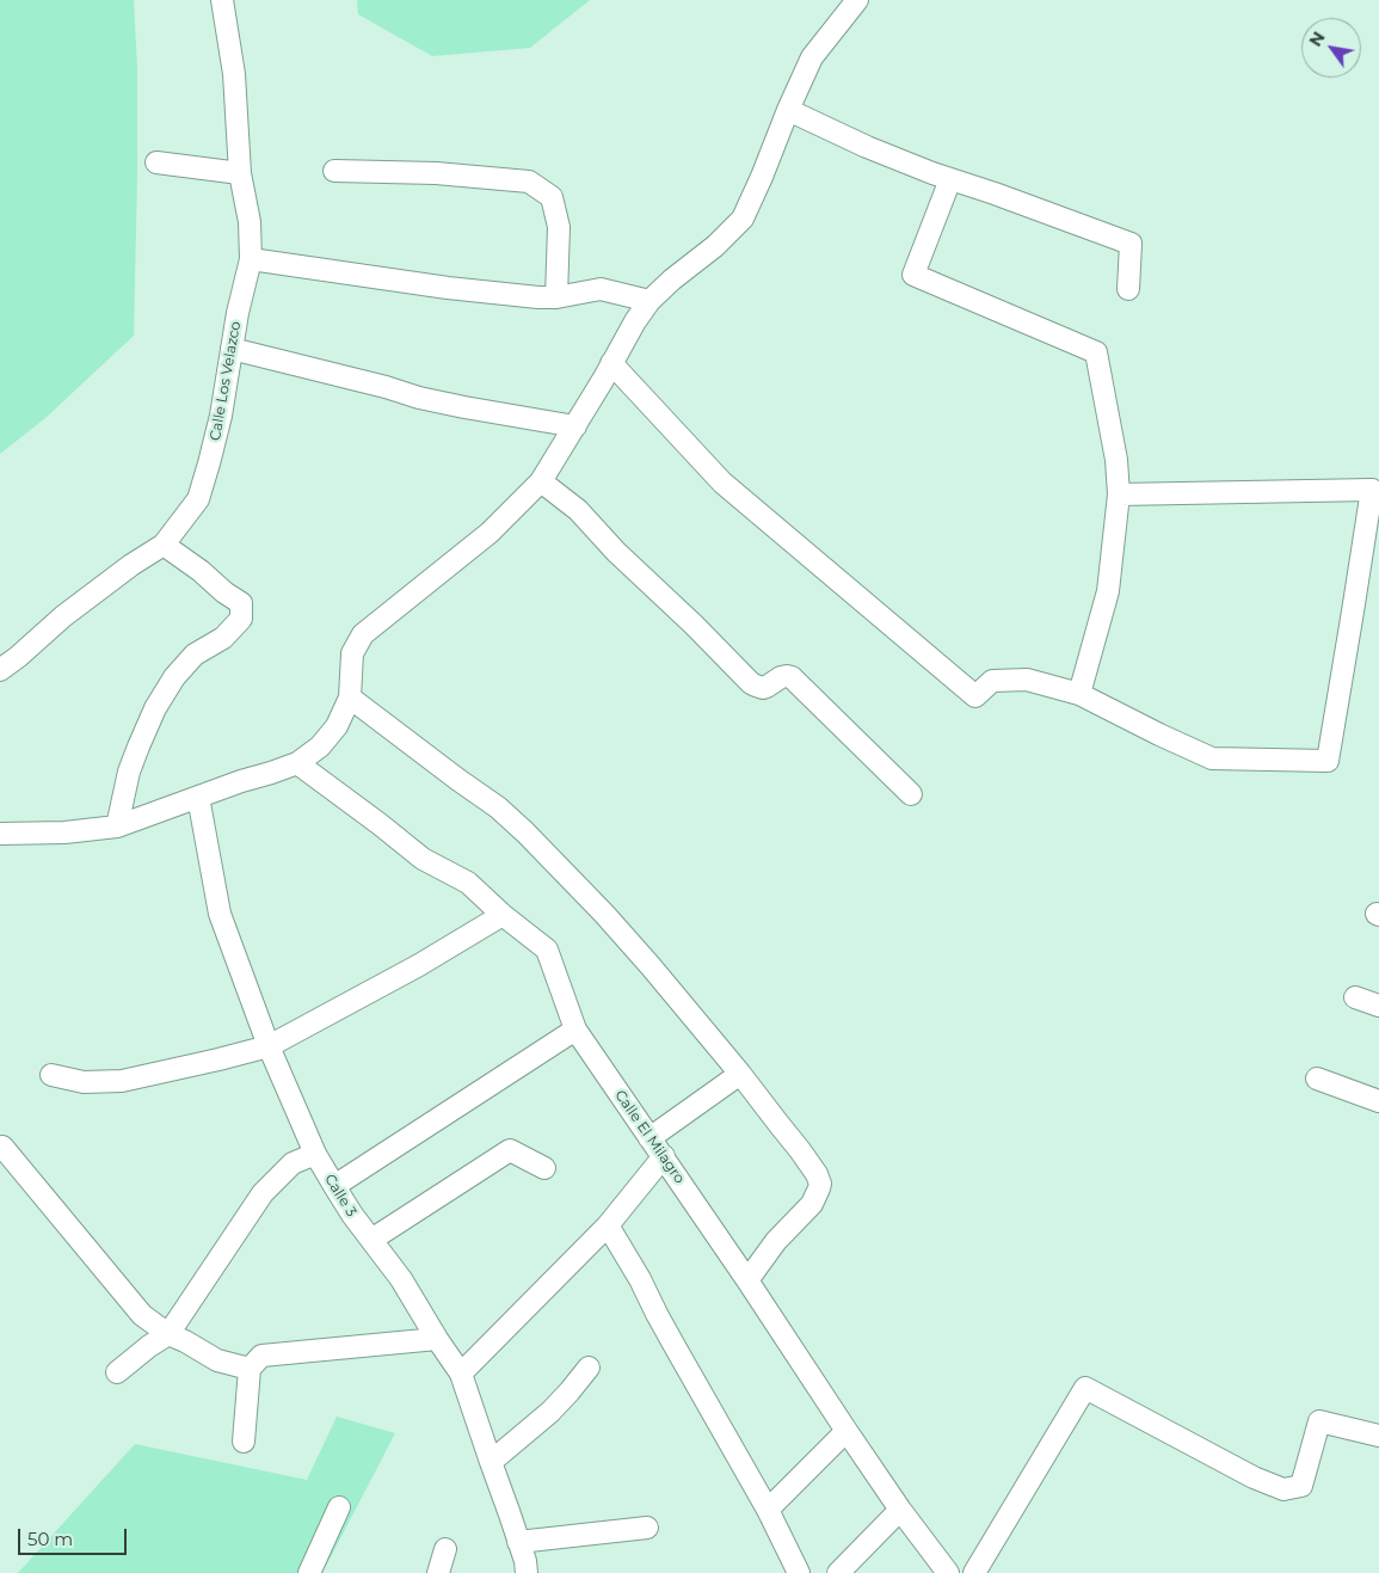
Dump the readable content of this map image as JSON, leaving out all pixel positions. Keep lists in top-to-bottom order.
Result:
{
  "streets": {
    "street": ["Calle Los Velazco", "Calle El Milagro", "Calle 3"]
  },
  "scale_bar": "50 m",
  "north": "top left"
}
